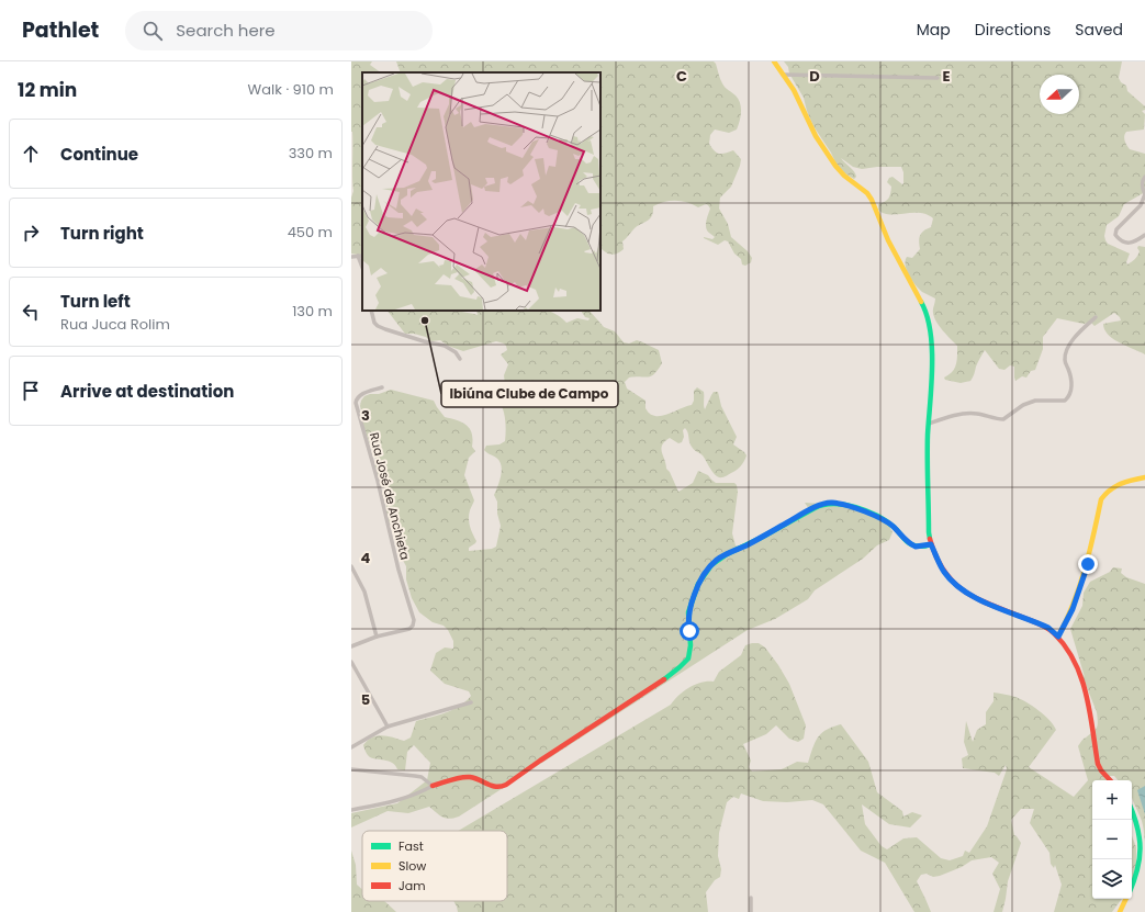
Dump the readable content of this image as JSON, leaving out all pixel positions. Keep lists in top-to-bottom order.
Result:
{
  "streets": {
    "street": ["Rua José de Anchieta"]
  },
  "places": ["Ibiúna Clube de Campo"],
  "legend": ["Fast", "Slow", "Jam"],
  "north": "left",
  "page": {
    "header": "Pathlet",
    "search": "Search here",
    "nav": ["Map", "Directions", "Saved"],
    "heading": ["12 min", "Walk · 910 m"],
    "list": [
      ["Continue", "330 m"],
      ["Turn right", "450 m"],
      ["Turn left", "Rua Juca Rolim", "130 m"],
      "Arrive at destination"
    ],
    "map_buttons": ["+", "−"]
  },
  "grid": {
    "columns": ["C", "D", "E"],
    "rows": ["3", "4", "5"]
  }
}
